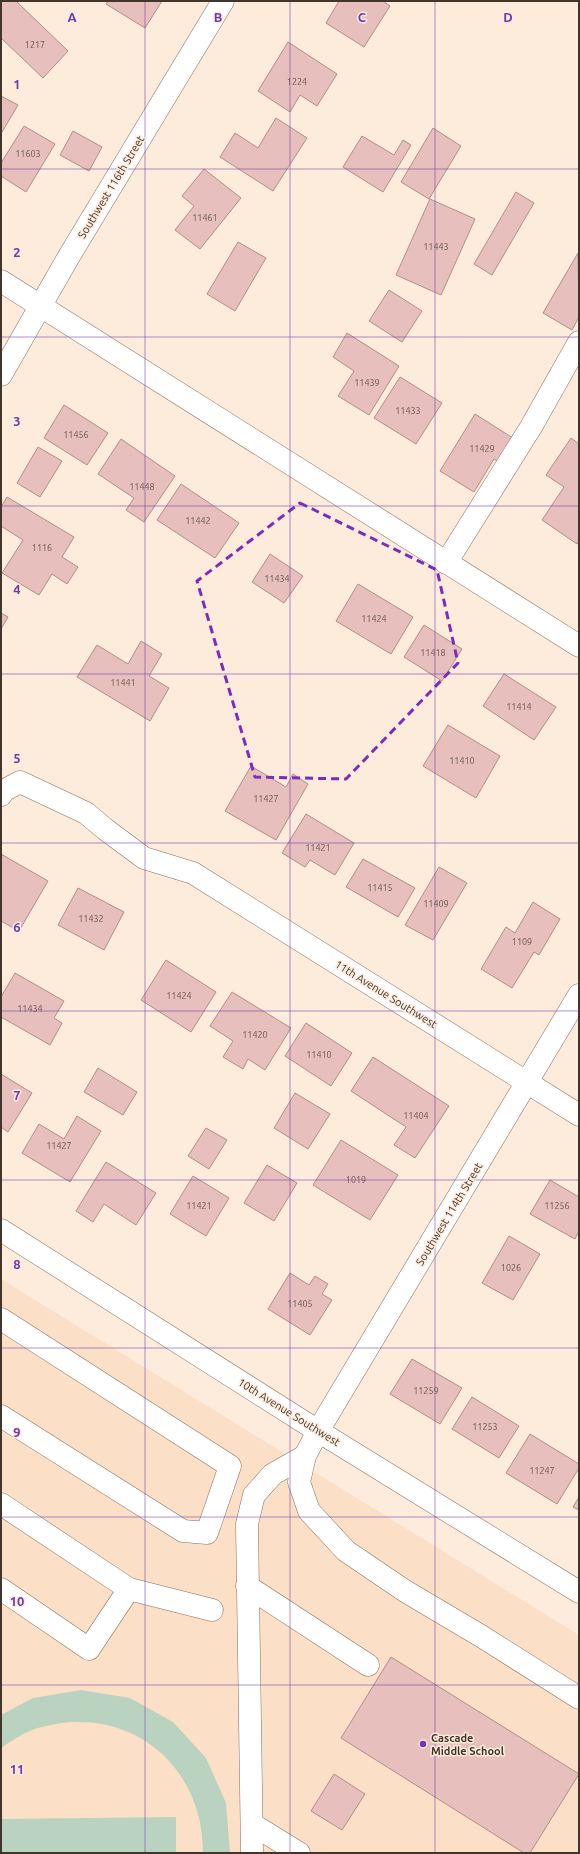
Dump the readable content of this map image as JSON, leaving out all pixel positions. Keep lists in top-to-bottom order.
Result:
{
  "streets": {
    "street": [
      "Southwest 116th Street",
      "11th Avenue Southwest",
      "Southwest 114th Street",
      "10th Avenue Southwest"
    ]
  },
  "crossings": [
    ["11th Avenue Southwest", "Southwest 114th Street"],
    ["Southwest 114th Street", "10th Avenue Southwest"]
  ],
  "places": ["Cascade Middle School"],
  "house_numbers": [
    "1217",
    "1224",
    "11603",
    "11461",
    "11443",
    "11439",
    "11433",
    "11456",
    "11429",
    "11448",
    "11442",
    "1116",
    "11434",
    "11424",
    "11418",
    "11441",
    "11414",
    "11410",
    "11427",
    "11421",
    "11415",
    "11409",
    "11432",
    "1109",
    "11424",
    "11434",
    "11420",
    "11410",
    "11404",
    "11427",
    "1019",
    "11421",
    "11256",
    "1026",
    "11405",
    "11259",
    "11253",
    "11247"
  ],
  "grid": {
    "columns": [
      "A",
      "B",
      "C",
      "D"
    ],
    "rows": [
      "1",
      "2",
      "3",
      "4",
      "5",
      "6",
      "7",
      "8",
      "9",
      "10",
      "11"
    ]
  }
}
